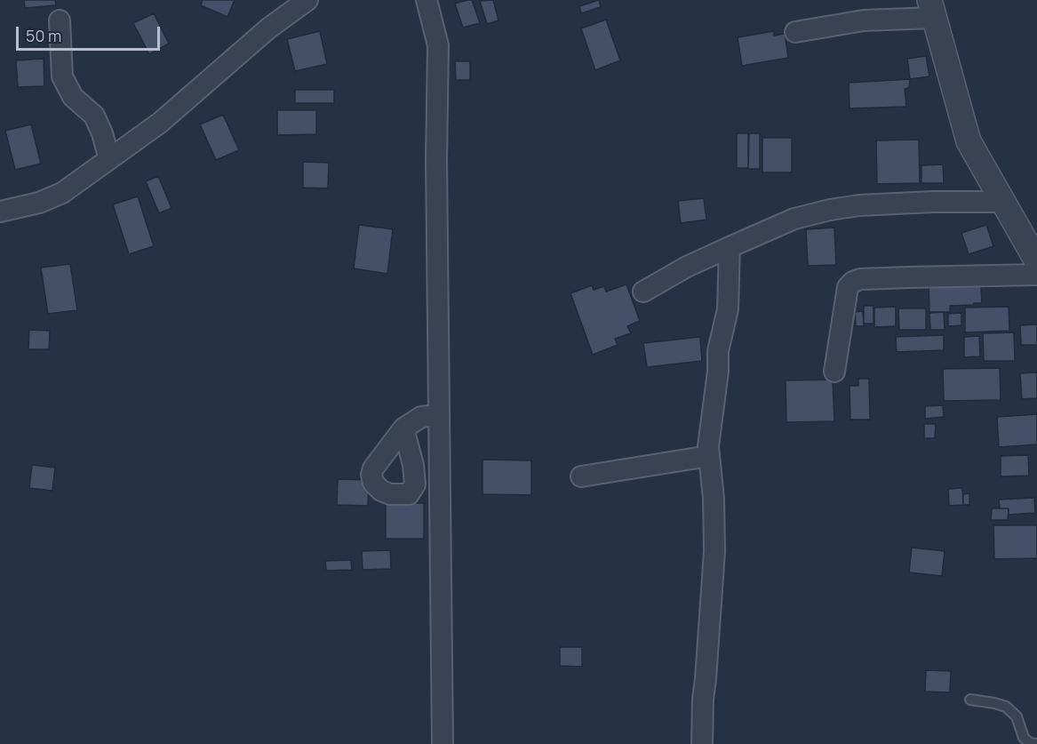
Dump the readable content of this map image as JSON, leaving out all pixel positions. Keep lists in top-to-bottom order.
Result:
{
  "scale_bar": "50 m"
}
